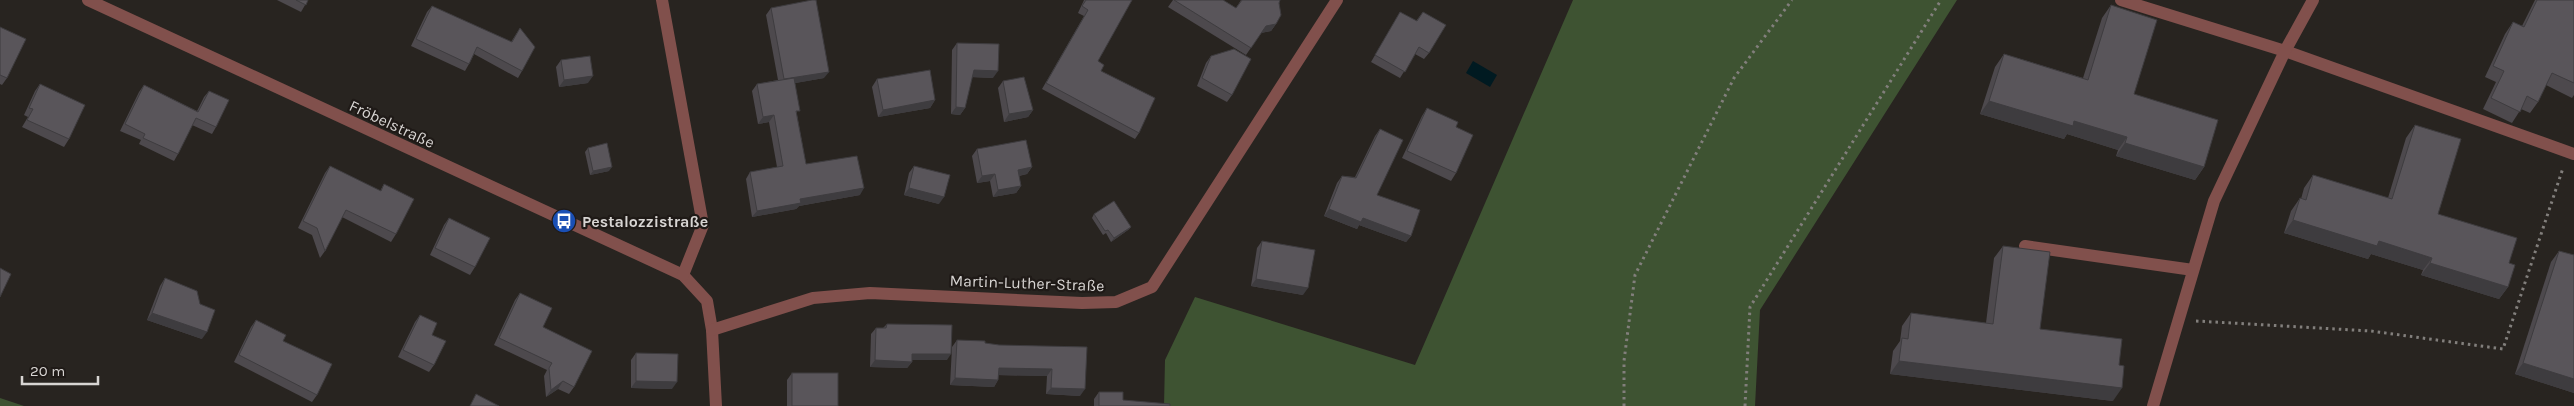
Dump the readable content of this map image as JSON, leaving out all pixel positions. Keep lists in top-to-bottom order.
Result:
{
  "streets": {
    "street": ["Fröbelstraße", "Martin-Luther-Straße"]
  },
  "places": {
    "bus stop": ["Pestalozzistraße"]
  },
  "scale_bar": "20 m"
}
